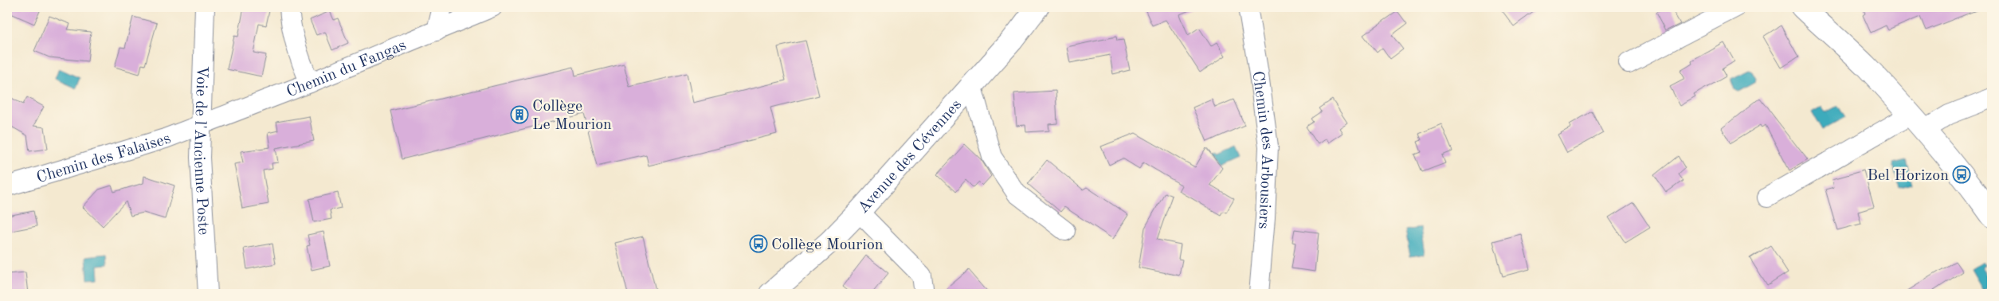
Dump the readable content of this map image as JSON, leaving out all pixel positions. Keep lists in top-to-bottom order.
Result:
{
  "streets": {
    "street": [
      "Chemin du Fangas",
      "Voie de l'Ancienne Poste",
      "Chemin des Arbousiers",
      "Avenue des Cévennes",
      "Chemin des Falaises"
    ]
  },
  "crossings": [
    ["Chemin du Fangas", "Voie de l'Ancienne Poste"],
    ["Chemin du Fangas", "Chemin des Falaises"],
    ["Voie de l'Ancienne Poste", "Chemin des Falaises"]
  ],
  "places": {
    "building": ["Collège Le Mourion"],
    "bus stop": ["Bel Horizon", "Collège Mourion"]
  }
}
